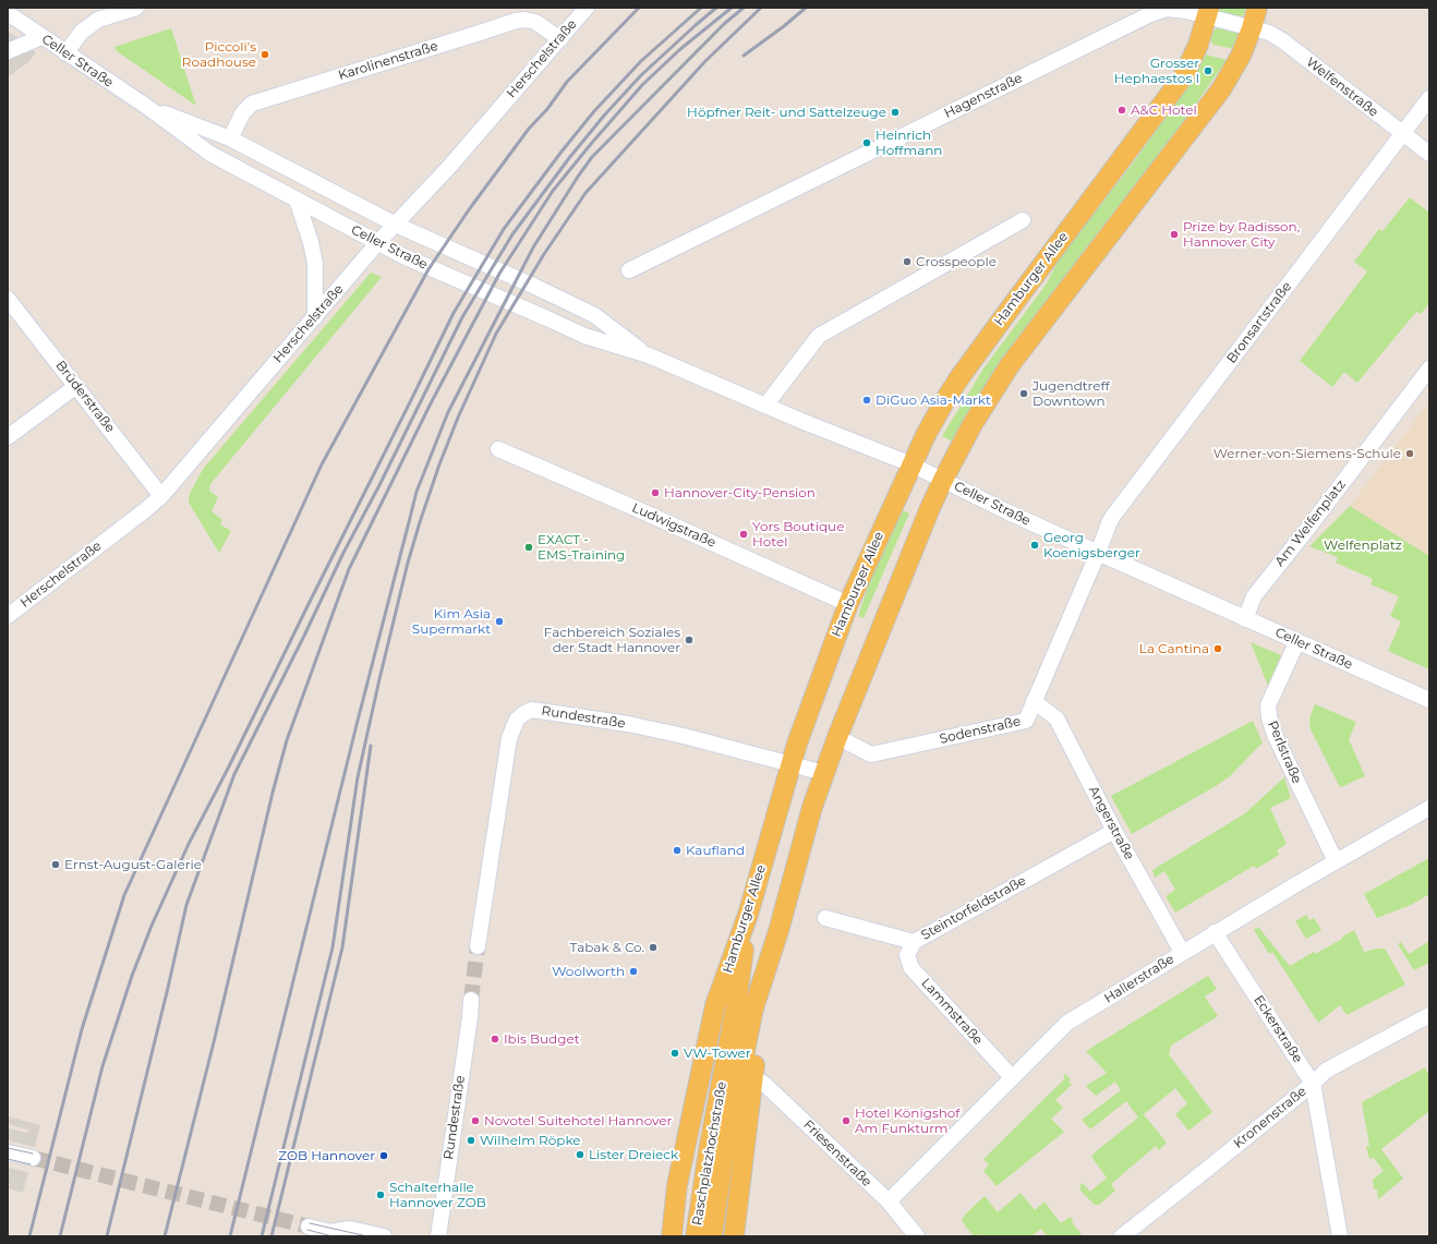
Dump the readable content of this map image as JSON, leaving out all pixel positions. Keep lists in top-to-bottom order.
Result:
{
  "streets": {
    "main road": ["Hamburger Allee", "Raschplatzhochstraße"],
    "street": [
      "Herschelstraße",
      "Celler Straße",
      "Karolinenstraße",
      "Welfenstraße",
      "Hagenstraße",
      "Bronsartstraße",
      "Brüderstraße",
      "Am Welfenplatz",
      "Ludwigstraße",
      "Rundestraße",
      "Sodenstraße",
      "Perlstraße",
      "Angerstraße",
      "Steintorfeldstraße",
      "Hallerstraße",
      "Lammstraße",
      "Eckerstraße",
      "Kronenstraße",
      "Friesenstraße"
    ]
  },
  "crossings": [
    ["Herschelstraße", "Celler Straße"],
    ["Herschelstraße", "Karolinenstraße"],
    ["Herschelstraße", "Brüderstraße"],
    ["Celler Straße", "Karolinenstraße"],
    ["Celler Straße", "Hamburger Allee"],
    ["Celler Straße", "Bronsartstraße"],
    ["Celler Straße", "Am Welfenplatz"],
    ["Celler Straße", "Sodenstraße"],
    ["Celler Straße", "Perlstraße"],
    ["Welfenstraße", "Hagenstraße"],
    ["Welfenstraße", "Bronsartstraße"],
    ["Hagenstraße", "Hamburger Allee"],
    ["Hamburger Allee", "Ludwigstraße"],
    ["Hamburger Allee", "Rundestraße"],
    ["Hamburger Allee", "Raschplatzhochstraße"],
    ["Bronsartstraße", "Sodenstraße"],
    ["Sodenstraße", "Angerstraße"],
    ["Perlstraße", "Hallerstraße"],
    ["Angerstraße", "Steintorfeldstraße"],
    ["Angerstraße", "Hallerstraße"],
    ["Steintorfeldstraße", "Lammstraße"],
    ["Hallerstraße", "Lammstraße"],
    ["Hallerstraße", "Eckerstraße"],
    ["Hallerstraße", "Friesenstraße"],
    ["Eckerstraße", "Kronenstraße"]
  ],
  "parks": ["Welfenplatz"],
  "places": [
    "Piccoli’s Roadhouse",
    "Grosser Hephaestos I",
    "A&C Hotel",
    "Höpfner Reit- und Sattelzeuge",
    "Heinrich Hoffmann",
    "Prize by Radisson, Hannover City",
    "Crosspeople",
    "Jugendtreff Downtown",
    "DiGuo Asia-Markt",
    "Werner-von-Siemens-Schule",
    "Hannover-City-Pension",
    "Yors Boutique Hotel",
    "Georg Koenigsberger",
    "EXACT - EMS-Training",
    "Kim Asia Supermarkt",
    "Fachbereich Soziales der Stadt Hannover",
    "La Cantina",
    "Kaufland",
    "Ernst-August-Galerie",
    "Tabak & Co.",
    "Woolworth",
    "Ibis Budget",
    "VW-Tower",
    "Novotel Suitehotel Hannover",
    "Hotel Königshof Am Funkturm",
    "Wilhelm Röpke",
    "Lister Dreieck",
    "ZOB Hannover",
    "Schalterhalle Hannover ZOB"
  ]
}
